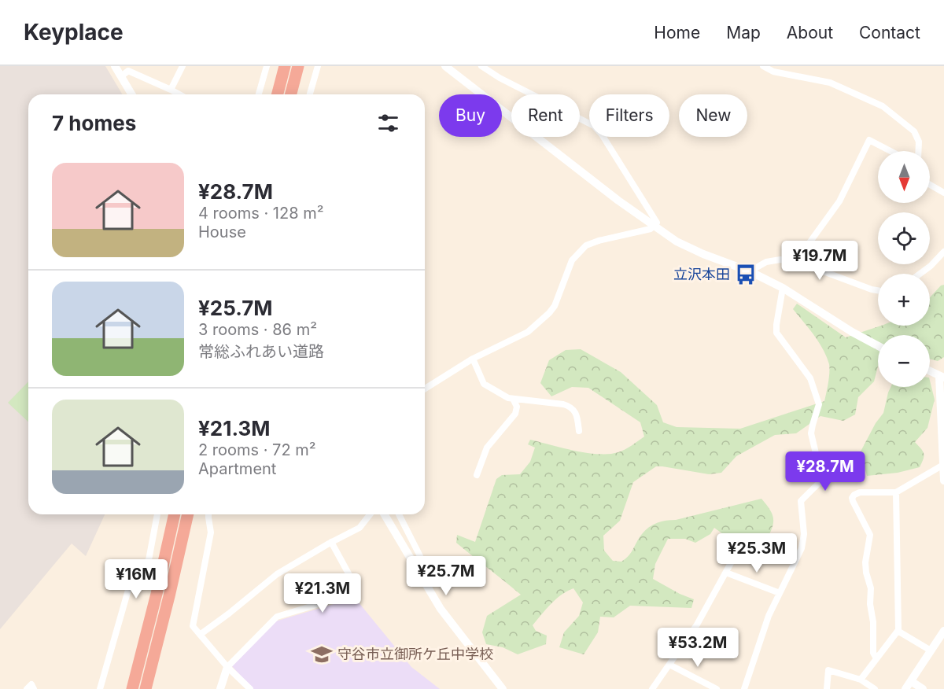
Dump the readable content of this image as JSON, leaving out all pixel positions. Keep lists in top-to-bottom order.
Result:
{
  "places": {
    "bus stop": ["立沢本田"],
    "school or university": ["守谷市立御所ケ丘中学校"]
  },
  "north": "bottom",
  "page": {
    "header": "Keyplace",
    "nav": [
      "Home",
      "Map",
      "About",
      "Contact"
    ],
    "chip": [
      "Buy",
      "Rent",
      "Filters",
      "New"
    ],
    "heading": "7 homes",
    "map_buttons": ["+", "−"],
    "list": [
      {
        "name": "¥28.7M",
        "note": "4 rooms · 128 m² · House"
      },
      {
        "name": "¥25.7M",
        "note": "3 rooms · 86 m² · 常総ふれあい道路"
      },
      {
        "name": "¥21.3M",
        "note": "2 rooms · 72 m² · Apartment"
      }
    ],
    "price": [
      "¥19.7M",
      "¥28.7M",
      "¥25.3M",
      "¥25.7M",
      "¥16M",
      "¥21.3M",
      "¥53.2M"
    ]
  }
}
